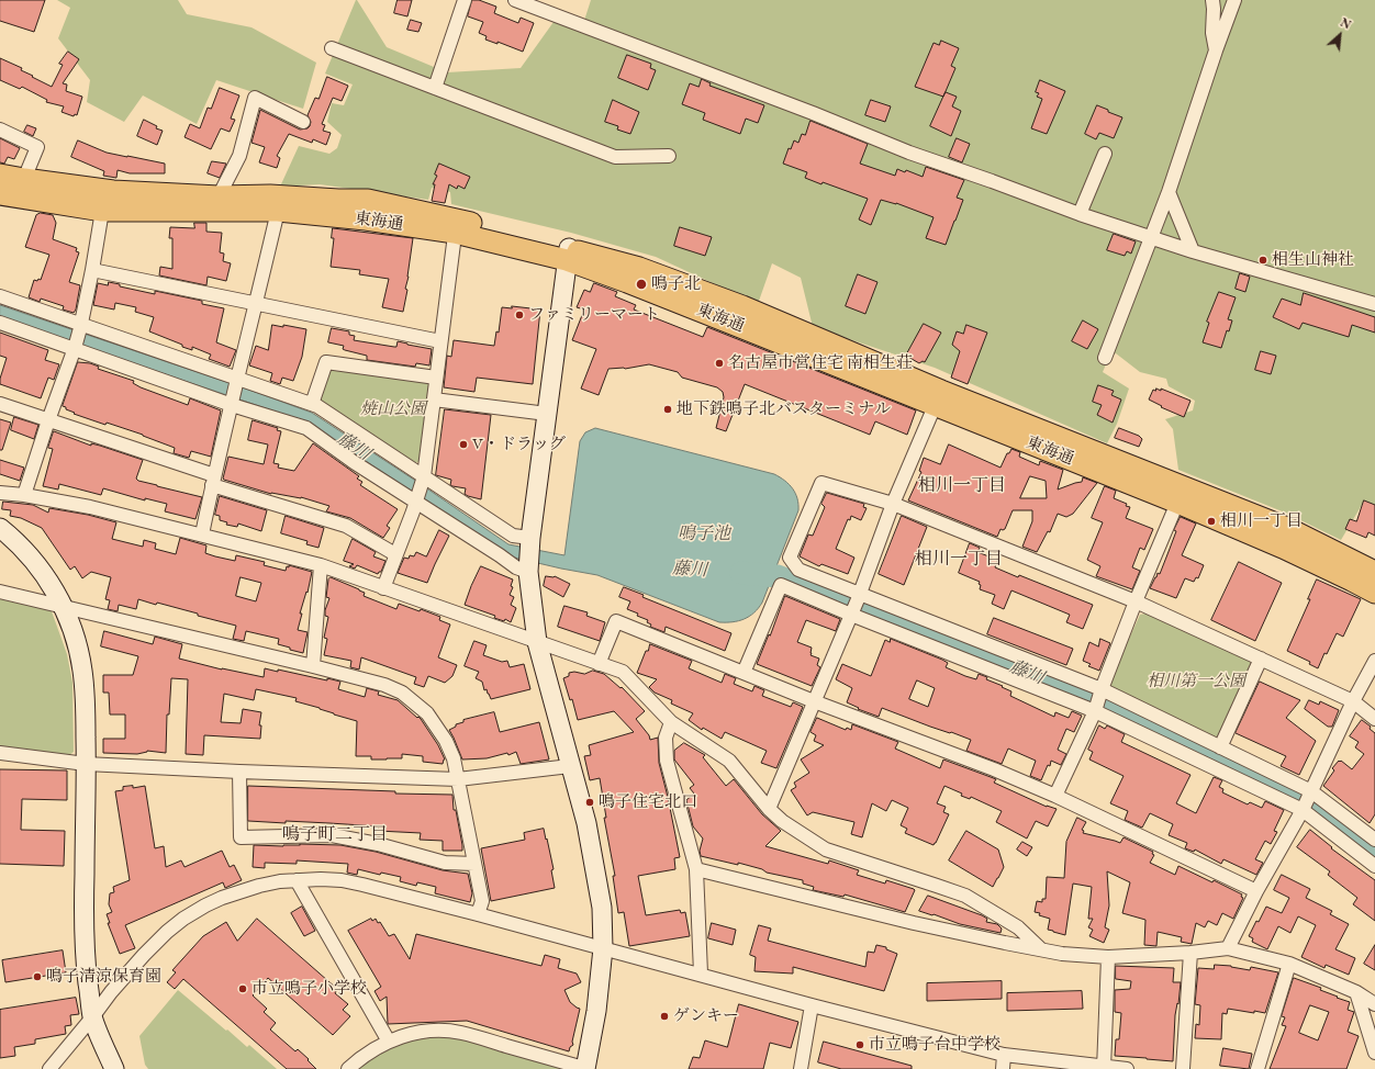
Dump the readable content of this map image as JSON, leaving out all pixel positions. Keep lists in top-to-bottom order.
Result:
{
  "streets": {
    "main road": ["東海通"]
  },
  "districts": ["相川一丁目", "相川一丁目", "鳴子町二丁目"],
  "water": ["藤川", "鳴子池"],
  "parks": ["焼山公園", "相川第一公園"],
  "places": [
    "相生山神社",
    "鳴子北",
    "ファミリーマート",
    "名古屋市営住宅 南相生荘",
    "地下鉄鳴子北バスターミナル",
    "V・ドラッグ",
    "相川一丁目",
    "鳴子住宅北口",
    "鳴子清涼保育園",
    "市立鳴子小学校",
    "ゲンキー",
    "市立鳴子台中学校"
  ],
  "north": "top right"
}
